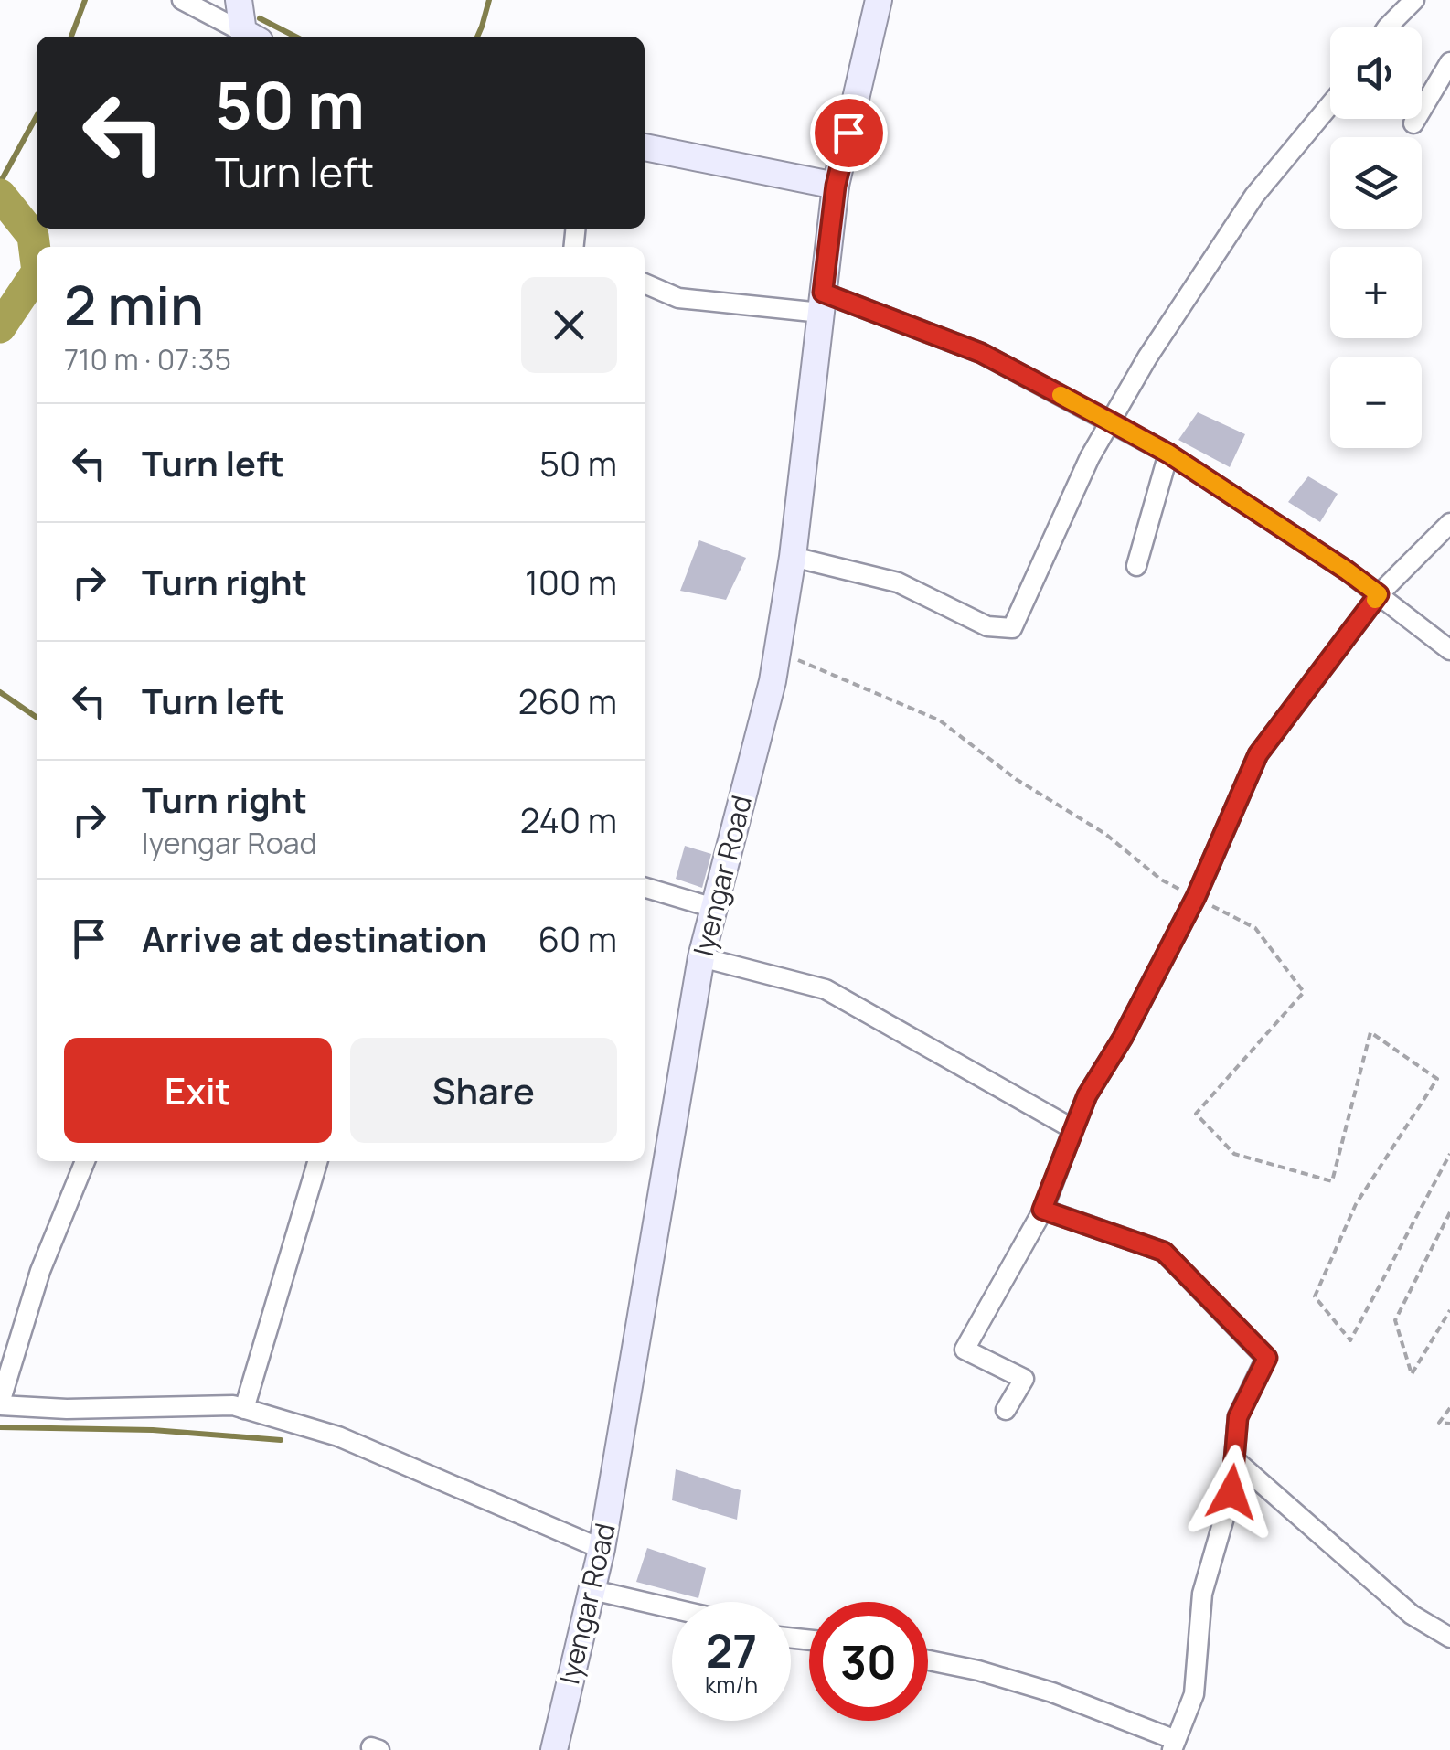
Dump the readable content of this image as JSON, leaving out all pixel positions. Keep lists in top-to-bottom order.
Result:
{
  "streets": {
    "main road": ["Iyengar Road"]
  },
  "page": {
    "map_buttons": ["+", "−"],
    "turn": ["50 m", "Turn left"],
    "heading": ["2 min", "710 m · 07:35"],
    "list": [
      {
        "name": "Turn left",
        "value": "50 m"
      },
      {
        "name": "Turn right",
        "value": "100 m"
      },
      {
        "name": "Turn left",
        "value": "260 m"
      },
      {
        "name": "Turn right",
        "note": "Iyengar Road",
        "value": "240 m"
      },
      {
        "name": "Arrive at destination",
        "value": "60 m"
      }
    ],
    "buttons": ["Exit", "Share"],
    "speed": "27 km/h",
    "limit": "30"
  }
}
